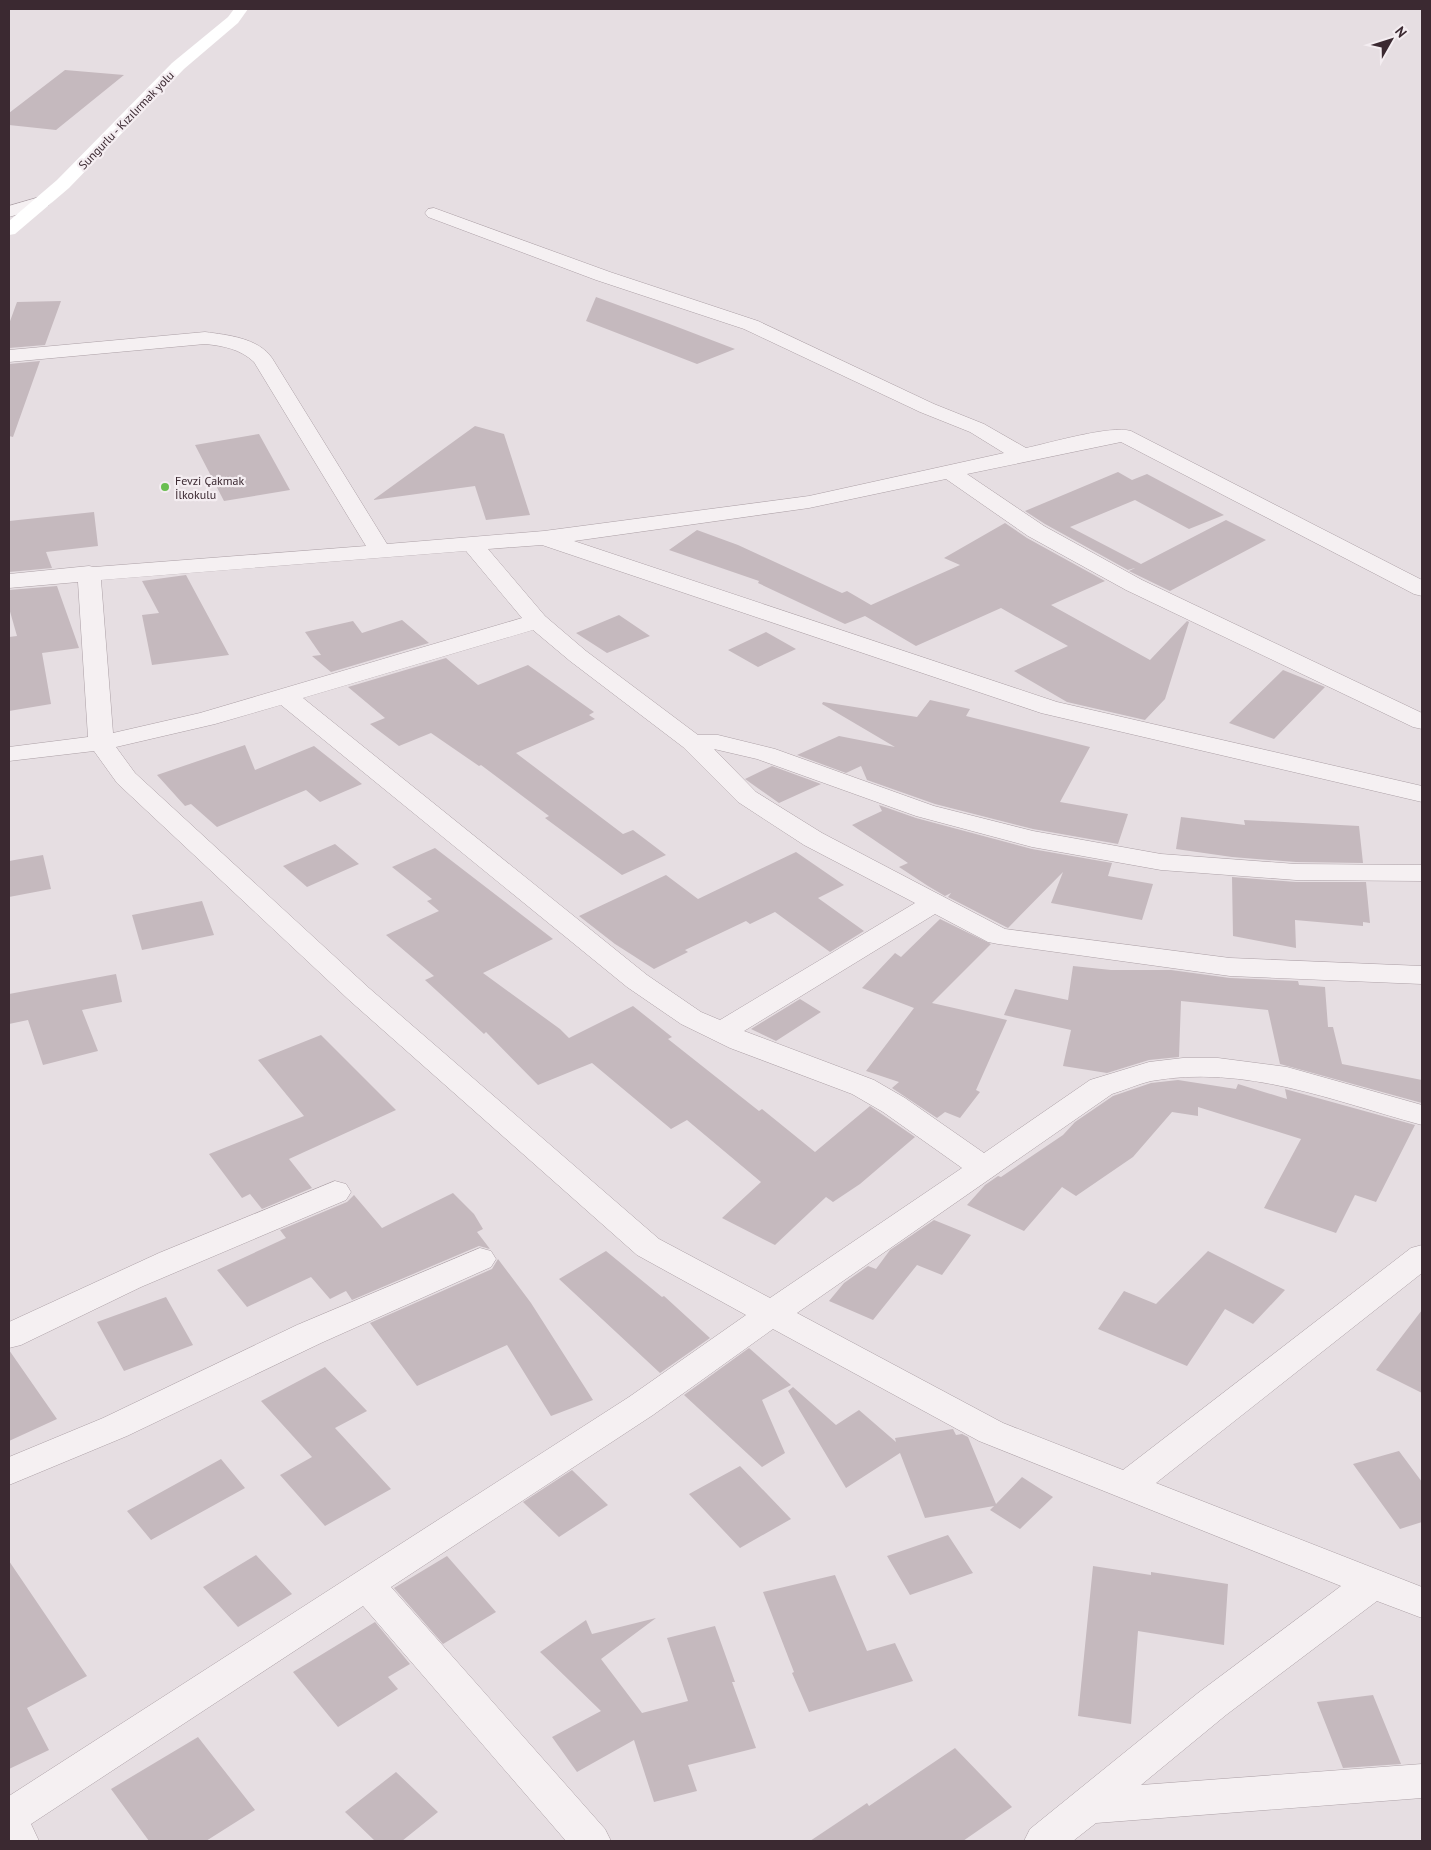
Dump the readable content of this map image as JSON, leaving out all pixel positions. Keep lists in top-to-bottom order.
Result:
{
  "streets": {
    "main road": ["Sungurlu - Kızılırmak yolu"]
  },
  "places": ["Fevzi Çakmak İlkokulu"],
  "north": "top right"
}
